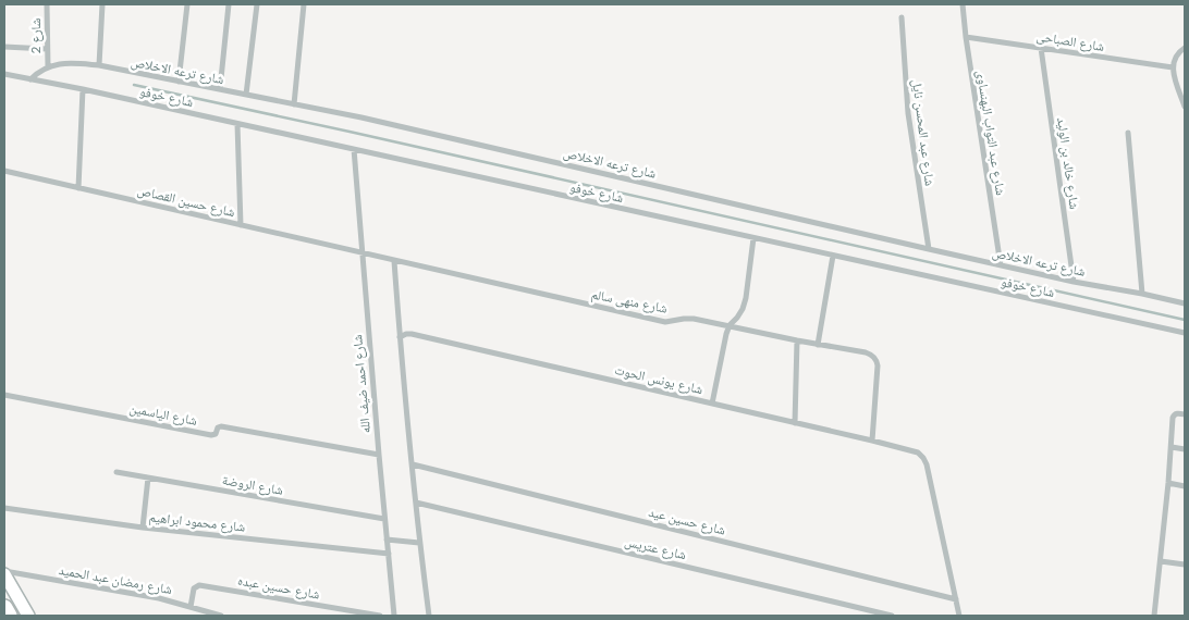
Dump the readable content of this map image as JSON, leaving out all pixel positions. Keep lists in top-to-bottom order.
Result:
{
  "streets": {
    "street": [
      "شارع 2",
      "شارع الصباحى",
      "شارع ترعه الاخلاص",
      "شارع خوفو",
      "شارع عبد المحسن نايل",
      "شارع عبد التواب البهنساوى",
      "شارع خالد بن الوليد",
      "شارع حسين القصاص",
      "شارع منهى سالم",
      "شارع يونس الحوت",
      "شارع احمد ضيف الله",
      "شارع الياسمين",
      "شارع الروضة",
      "شارع حسين عيد",
      "شارع محمود ابراهيم",
      "شارع عتريس",
      "شارع رمضان عبد الحميد",
      "شارع حسين عبده"
    ]
  },
  "crossings": [
    ["شارع 2", "شارع ترعه الاخلاص"],
    ["شارع الصباحى", "شارع عبد التواب البهنساوى"],
    ["شارع الصباحى", "شارع خالد بن الوليد"],
    ["شارع ترعه الاخلاص", "شارع عبد المحسن نايل"],
    ["شارع ترعه الاخلاص", "شارع عبد التواب البهنساوى"],
    ["شارع ترعه الاخلاص", "شارع خالد بن الوليد"],
    ["شارع خوفو", "شارع احمد ضيف الله"],
    ["شارع حسين القصاص", "شارع منهى سالم"],
    ["شارع حسين القصاص", "شارع احمد ضيف الله"],
    ["شارع منهى سالم", "شارع يونس الحوت"],
    ["شارع منهى سالم", "شارع احمد ضيف الله"],
    ["شارع يونس الحوت", "شارع حسين عيد"],
    ["شارع احمد ضيف الله", "شارع الياسمين"],
    ["شارع احمد ضيف الله", "شارع الروضة"],
    ["شارع احمد ضيف الله", "شارع محمود ابراهيم"],
    ["شارع رمضان عبد الحميد", "شارع حسين عبده"]
  ]
}
